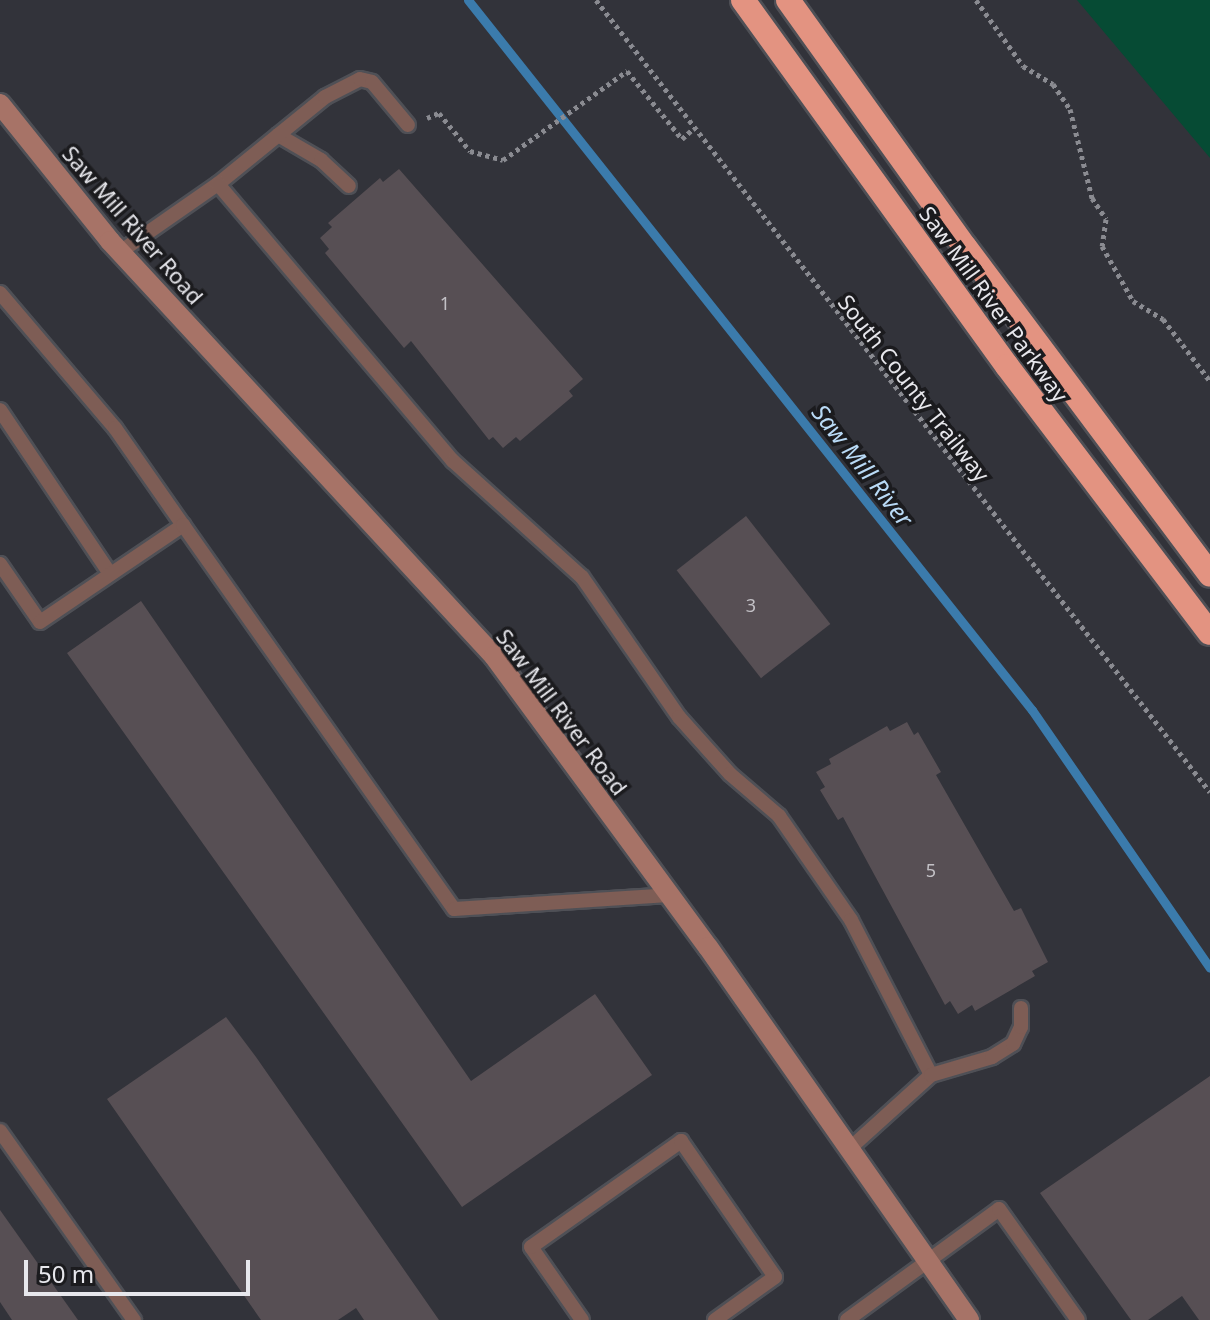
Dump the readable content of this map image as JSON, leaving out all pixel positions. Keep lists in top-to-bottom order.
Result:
{
  "streets": {
    "highway": ["Saw Mill River Parkway"],
    "main road": ["Saw Mill River Road"],
    "path": ["South County Trailway"]
  },
  "water": ["Saw Mill River"],
  "house_numbers": ["1", "3", "5"],
  "scale_bar": "50 m"
}
